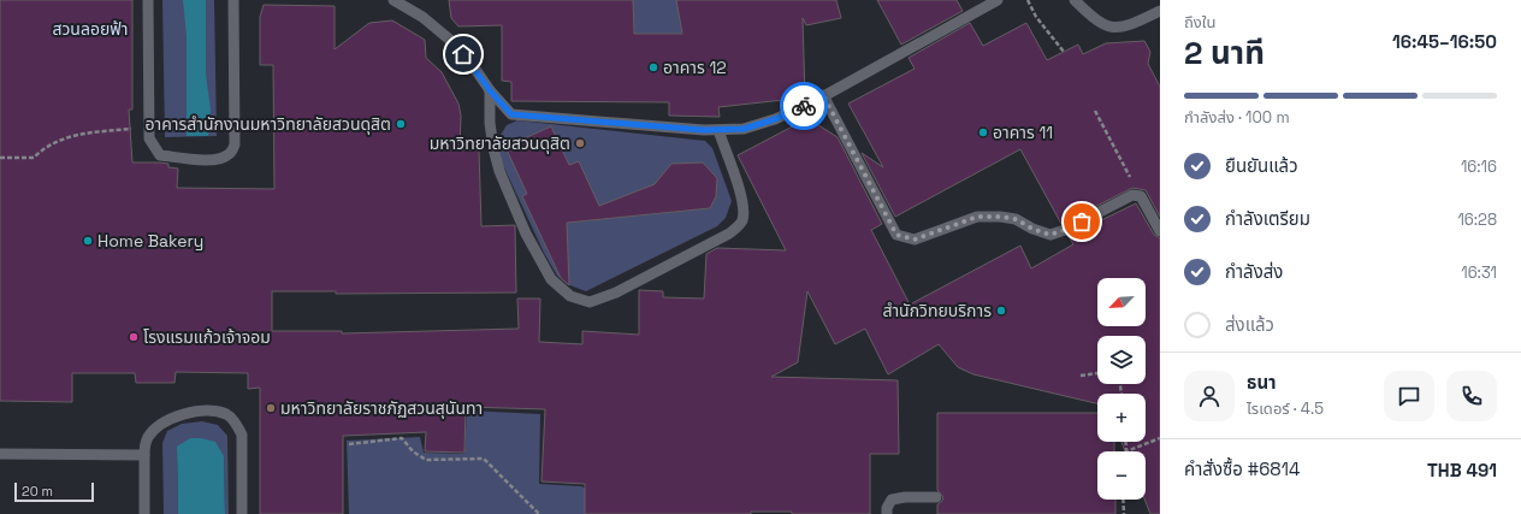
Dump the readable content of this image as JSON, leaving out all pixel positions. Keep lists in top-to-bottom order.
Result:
{
  "parks": ["สวนลอยฟ้า"],
  "places": [
    "อาคาร 12",
    "อาคารสำนักงานมหาวิทยาลัยสวนดุสิต",
    "อาคาร 11",
    "มหาวิทยาลัยสวนดุสิต",
    "Home Bakery",
    "สำนักวิทยบริการ",
    "โรงแรมแก้วเจ้าจอม",
    "มหาวิทยาลัยราชภัฏสวนสุนันทา"
  ],
  "scale_bar": "20 m",
  "north": "bottom left",
  "page": {
    "heading": ["2 นาที", "ถึงใน", "16:45–16:50"],
    "panel": [
      "ธนา",
      "ไรเดอร์ · 4.5",
      "คำสั่งซื้อ #6814",
      "THB 491"
    ],
    "bar": "กำลังส่ง · 100 m",
    "list": [
      ["ยืนยันแล้ว", "16:16"],
      ["กำลังเตรียม", "16:28"],
      ["กำลังส่ง", "16:31"],
      "ส่งแล้ว"
    ],
    "map_buttons": ["+", "−"],
    "scale": "20 m"
  }
}
